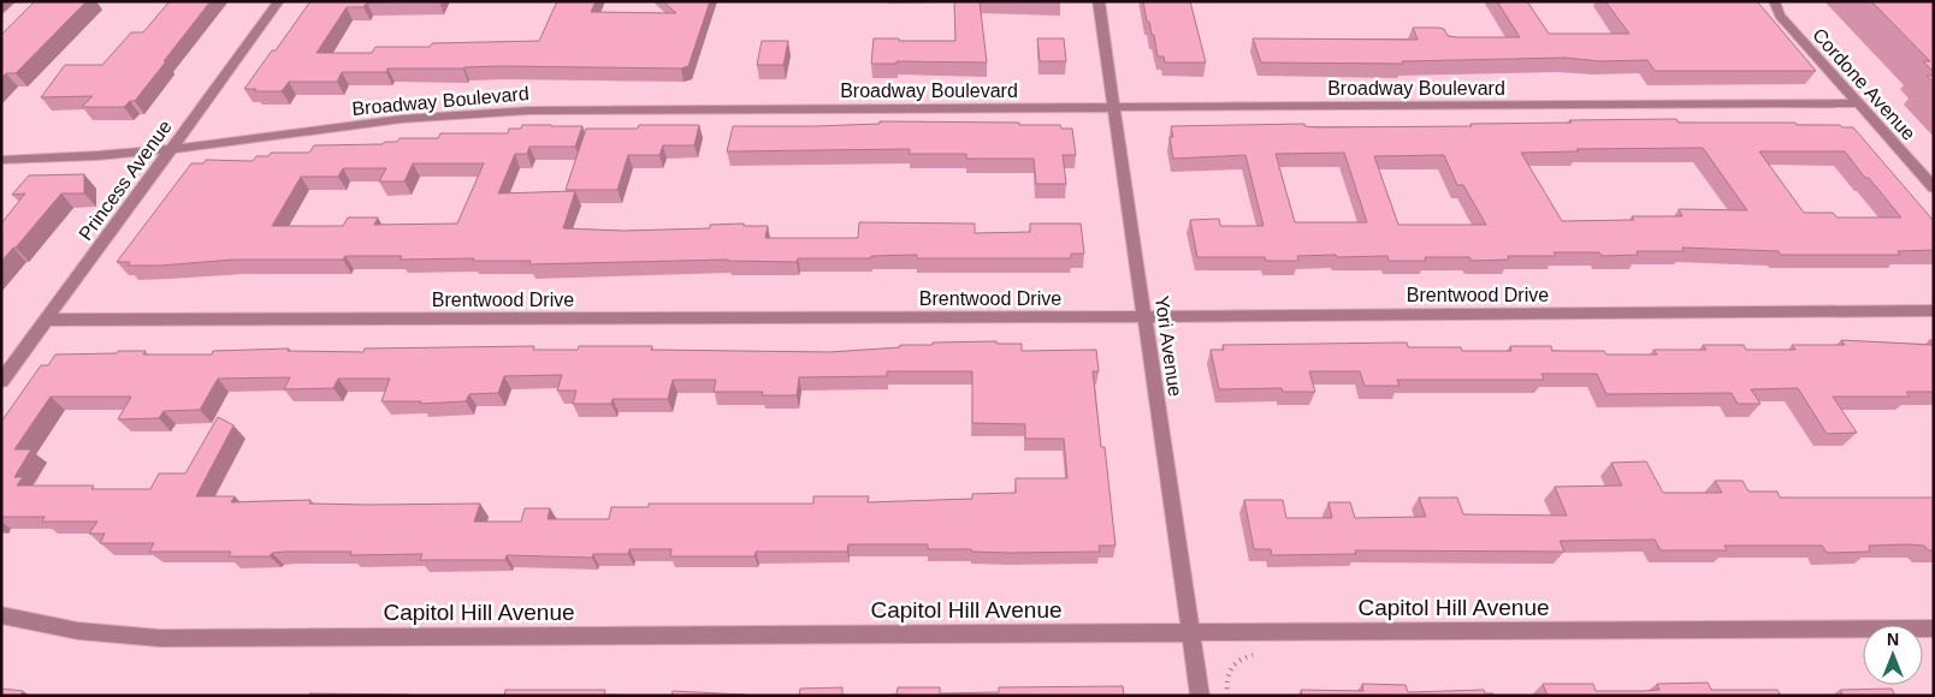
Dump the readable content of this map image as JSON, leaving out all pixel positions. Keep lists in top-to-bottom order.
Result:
{
  "streets": {
    "street": [
      "Cordone Avenue",
      "Broadway Boulevard",
      "Princess Avenue",
      "Brentwood Drive",
      "Yori Avenue",
      "Capitol Hill Avenue"
    ]
  },
  "crossings": [
    ["Cordone Avenue", "Broadway Boulevard"],
    ["Broadway Boulevard", "Princess Avenue"],
    ["Broadway Boulevard", "Yori Avenue"],
    ["Princess Avenue", "Brentwood Drive"],
    ["Brentwood Drive", "Yori Avenue"],
    ["Yori Avenue", "Capitol Hill Avenue"]
  ],
  "north": "top"
}
